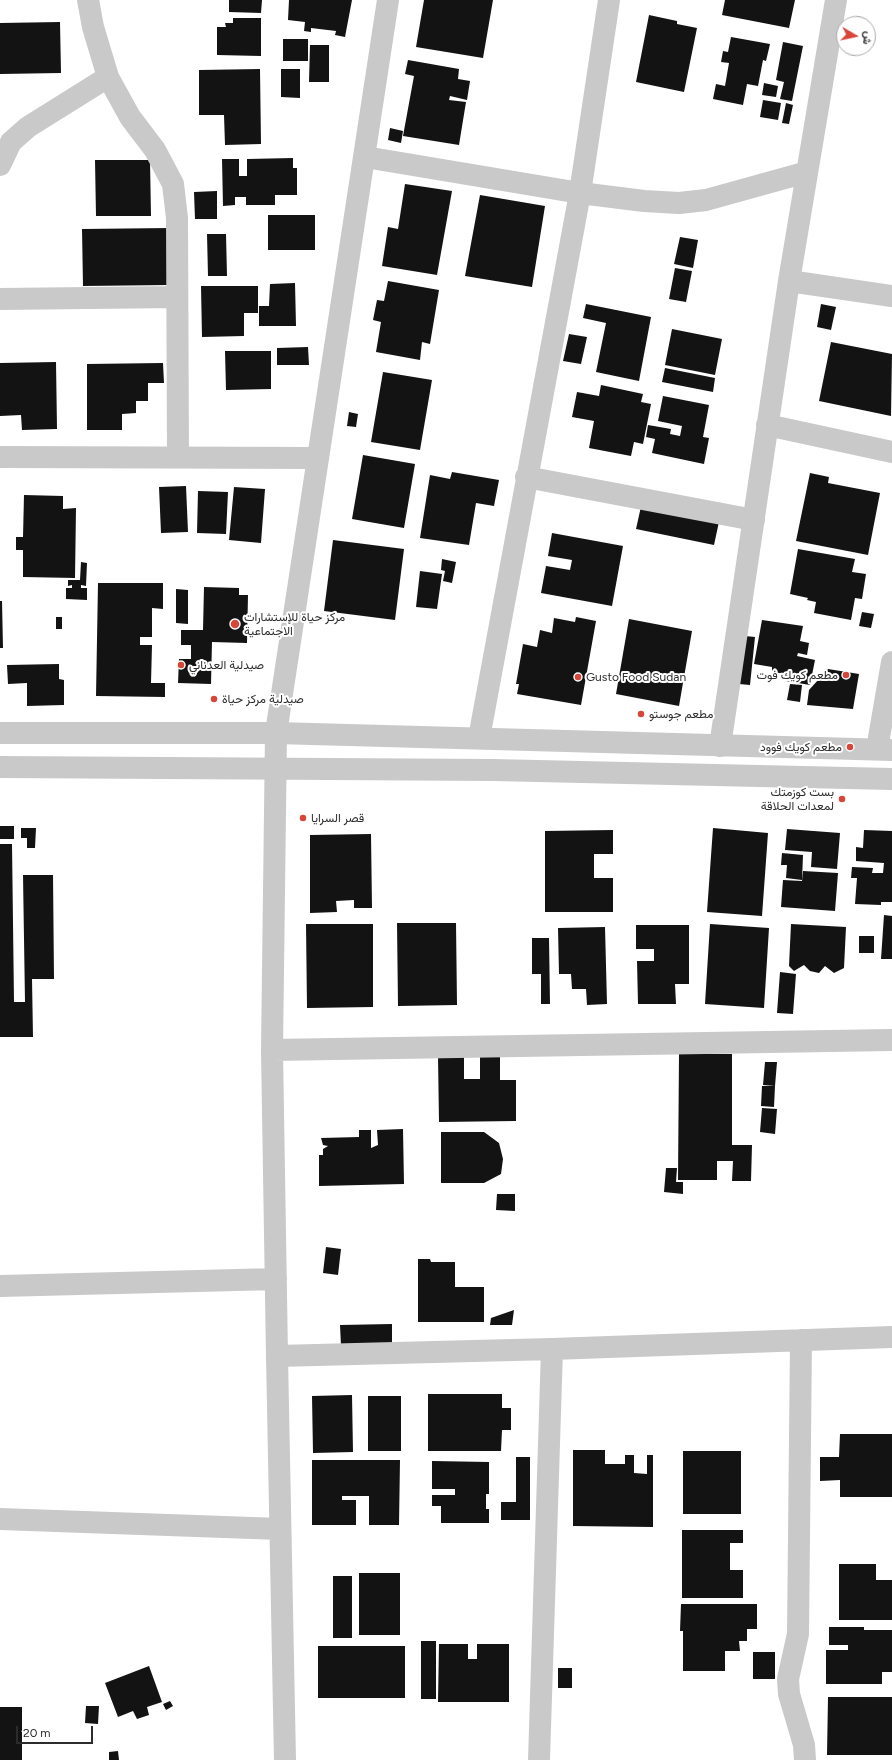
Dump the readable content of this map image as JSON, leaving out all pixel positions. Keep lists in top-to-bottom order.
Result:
{
  "places": [
    "مركز حياة للإستشارات الاجتماعية",
    "صيدلية العدناني",
    "مطعم كويك فوت",
    "Gusto Food Sudan",
    "صيدلية مركز حياة",
    "مطعم جوستو",
    "مطعم كويك فوود",
    "بست كوزمتك لمعدات الحلاقة",
    "قصر السرايا"
  ],
  "scale_bar": "20 m",
  "north": "right"
}
